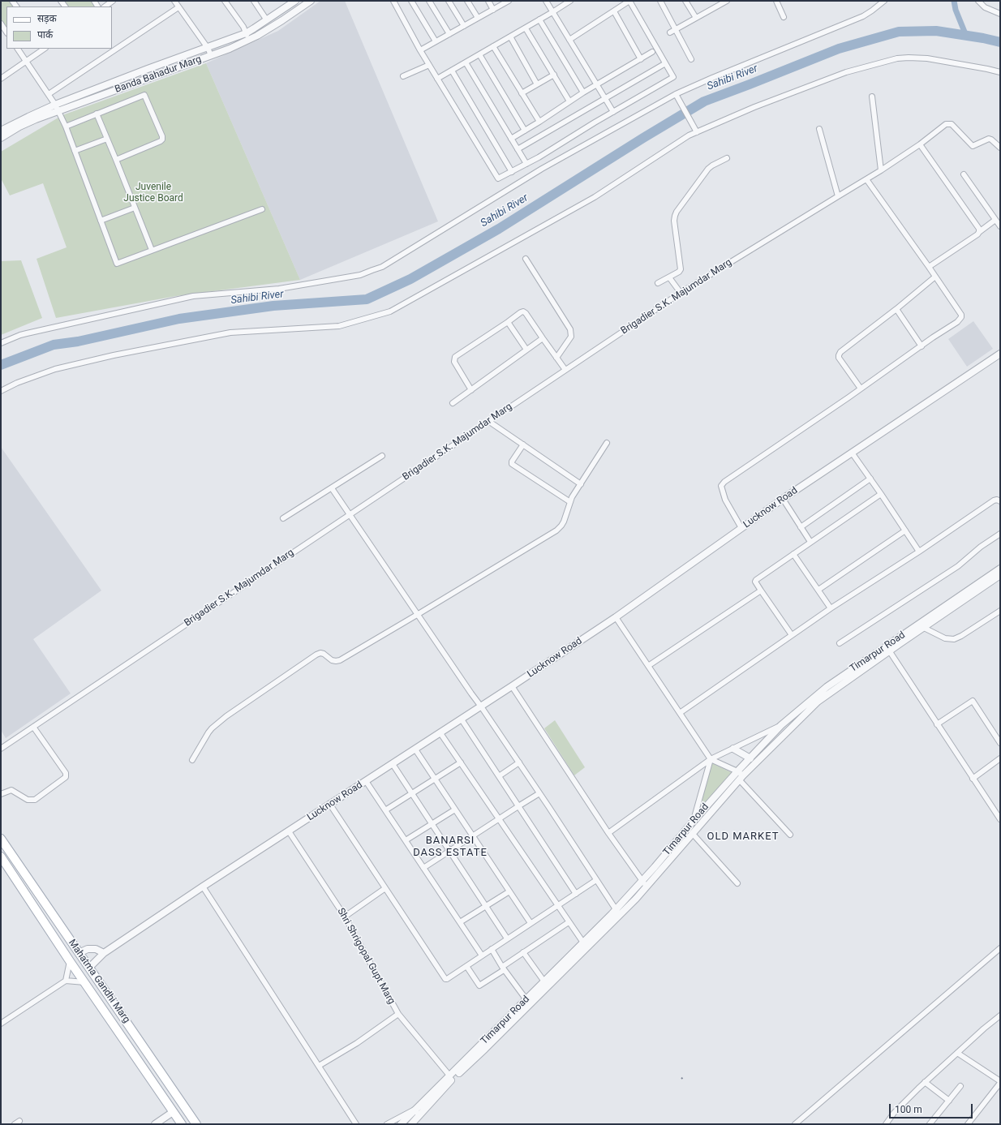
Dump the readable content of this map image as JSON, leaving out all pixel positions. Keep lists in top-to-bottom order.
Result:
{
  "streets": {
    "main road": ["Mahatma Gandhi Marg"],
    "street": [
      "Banda Bahadur Marg",
      "Brigadier S.K. Majumdar Marg",
      "Lucknow Road",
      "Timarpur Road",
      "Shri Shrigopal Gupt Marg"
    ]
  },
  "crossings": [
    ["Lucknow Road", "Shri Shrigopal Gupt Marg"],
    ["Lucknow Road", "Mahatma Gandhi Marg"],
    ["Timarpur Road", "Shri Shrigopal Gupt Marg"]
  ],
  "districts": ["OLD MARKET", "BANARSI DASS ESTATE"],
  "water": ["Sahibi River"],
  "parks": ["Juvenile Justice Board"],
  "legend": ["सड़क", "पार्क"],
  "scale_bar": "100 m"
}
